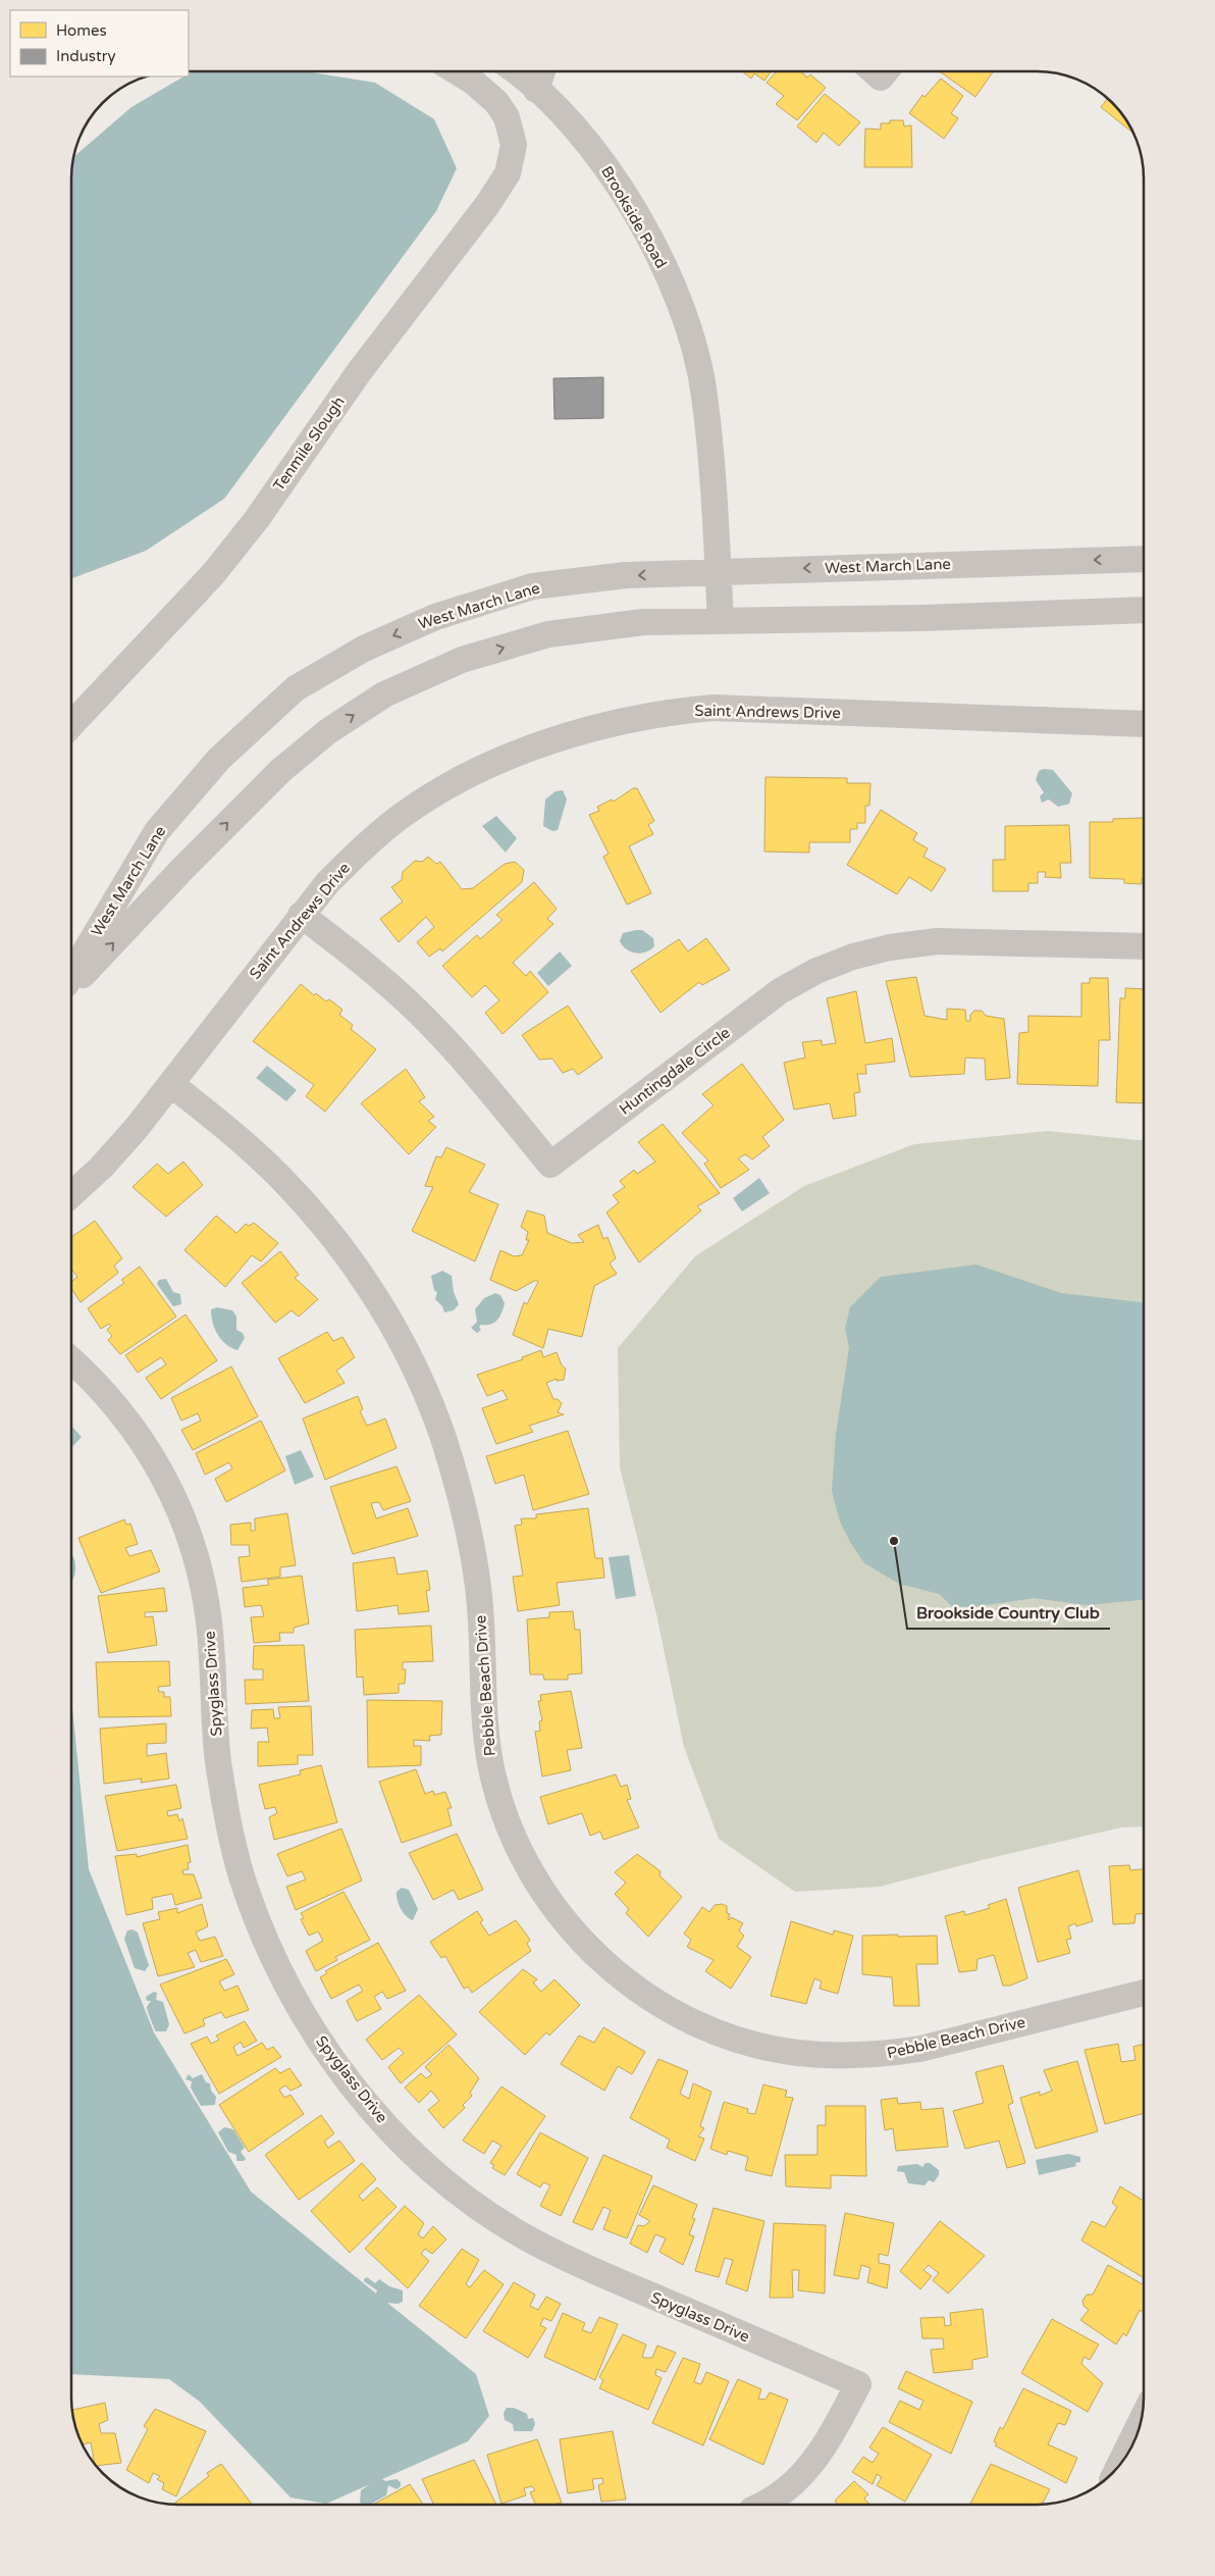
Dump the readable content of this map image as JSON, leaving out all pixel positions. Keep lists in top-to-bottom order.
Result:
{
  "streets": {
    "street": [
      "Brookside Road",
      "Tenmile Slough",
      "West March Lane",
      "Saint Andrews Drive",
      "Huntingdale Circle",
      "Spyglass Drive",
      "Pebble Beach Drive"
    ]
  },
  "crossings": [
    ["Brookside Road", "West March Lane"],
    ["Saint Andrews Drive", "Huntingdale Circle"],
    ["Saint Andrews Drive", "Pebble Beach Drive"]
  ],
  "places": ["Brookside Country Club"],
  "legend": ["Homes", "Industry"]
}
